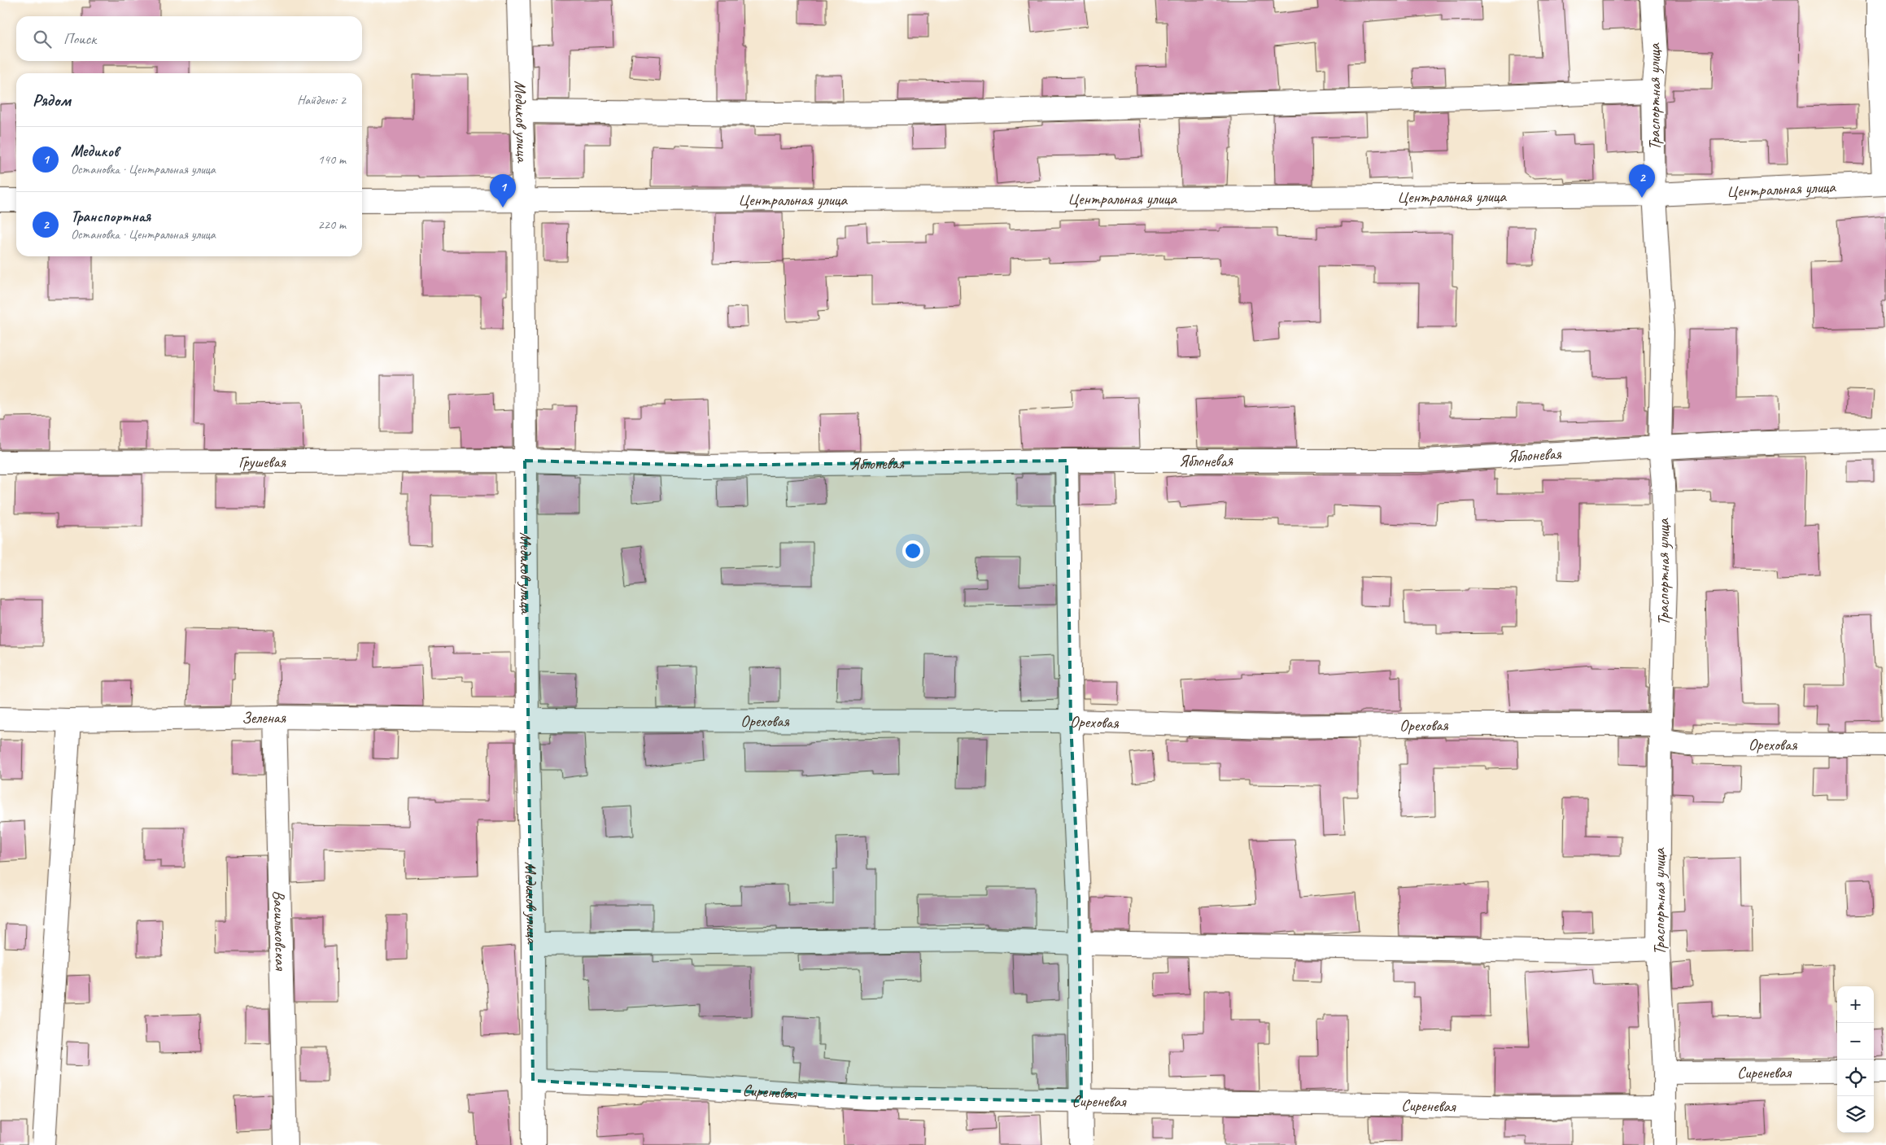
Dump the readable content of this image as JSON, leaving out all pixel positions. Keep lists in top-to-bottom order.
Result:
{
  "streets": {
    "street": [
      "Траспортная улица",
      "Медиков улица",
      "Центральная улица",
      "Яблоневая",
      "Грушевая",
      "Зеленая",
      "Ореховая",
      "Васильковская",
      "Сиреневая"
    ]
  },
  "crossings": [
    ["Траспортная улица", "Центральная улица"],
    ["Траспортная улица", "Яблоневая"],
    ["Траспортная улица", "Ореховая"],
    ["Траспортная улица", "Сиреневая"],
    ["Медиков улица", "Центральная улица"],
    ["Медиков улица", "Яблоневая"],
    ["Медиков улица", "Грушевая"],
    ["Медиков улица", "Зеленая"],
    ["Медиков улица", "Ореховая"],
    ["Медиков улица", "Сиреневая"],
    ["Яблоневая", "Грушевая"],
    ["Зеленая", "Ореховая"],
    ["Зеленая", "Васильковская"]
  ],
  "page": {
    "search": "Поиск",
    "heading": ["Рядом", "Найдено: 2"],
    "list": [
      {
        "mark": "1",
        "name": "Медиков",
        "note": "Остановка · Центральная улица",
        "value": "140 m"
      },
      {
        "mark": "2",
        "name": "Транспортная",
        "note": "Остановка · Центральная улица",
        "value": "220 m"
      }
    ],
    "pins": ["2", "1"],
    "map_buttons": ["+", "−"]
  }
}
